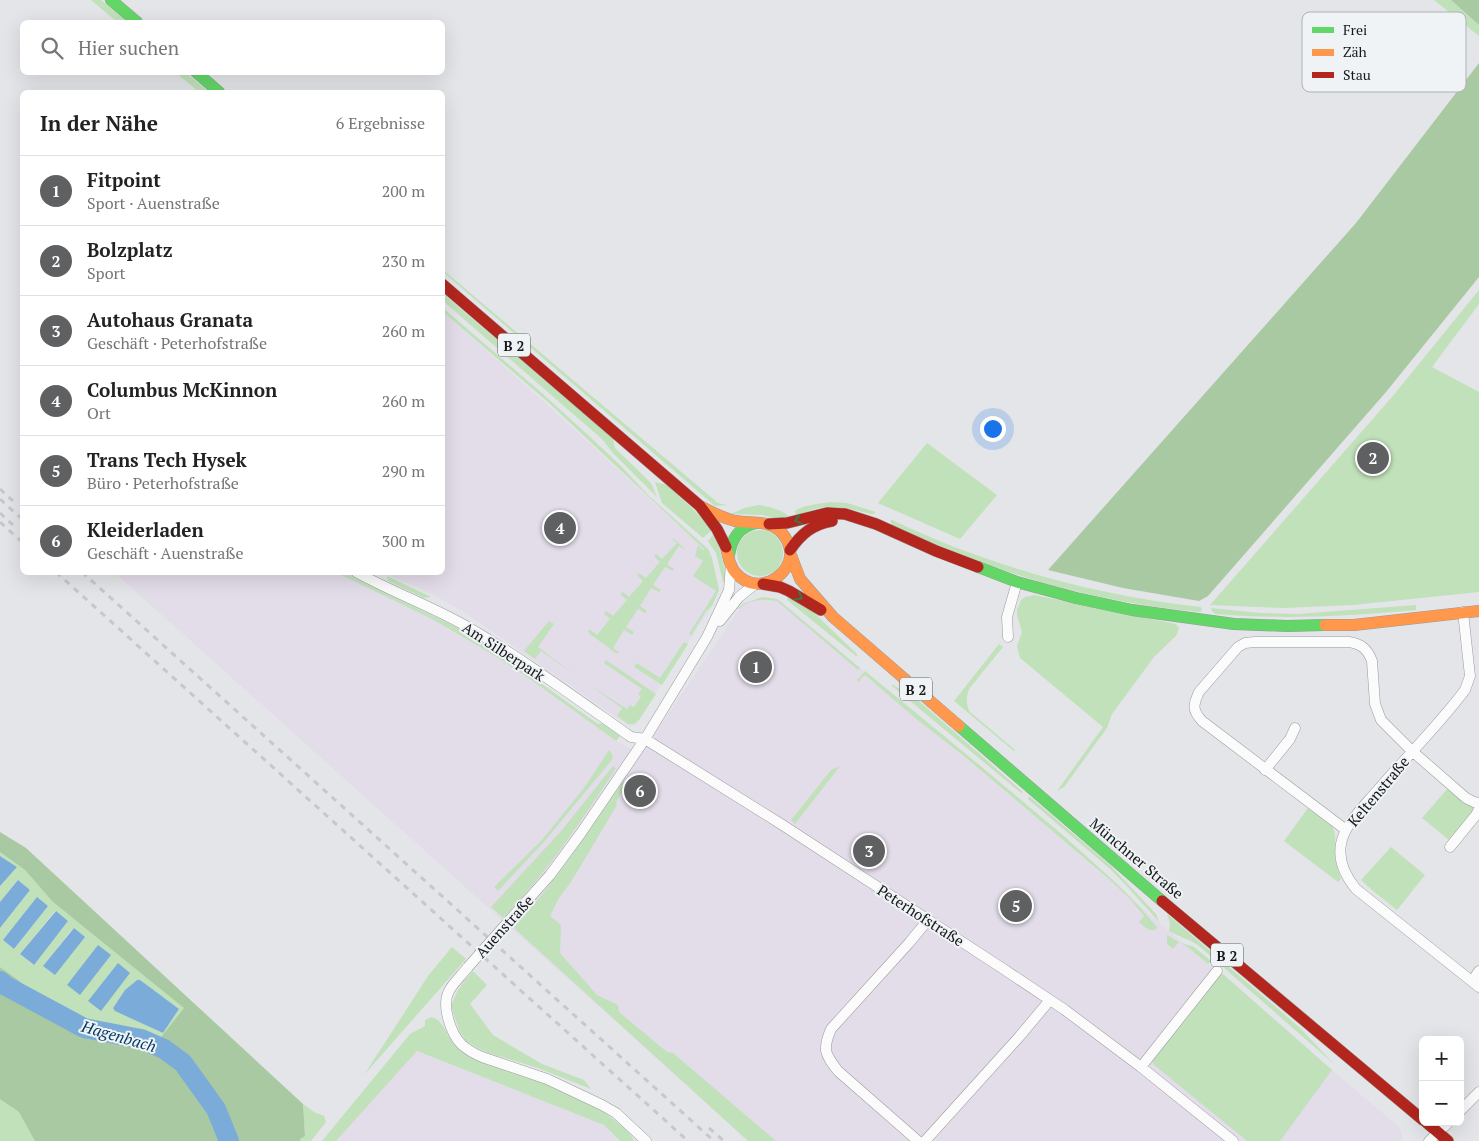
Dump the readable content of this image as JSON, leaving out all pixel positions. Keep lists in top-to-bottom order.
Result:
{
  "streets": {
    "main road": ["B 2", "Münchner Straße"],
    "street": [
      "Am Silberpark",
      "Keltenstraße",
      "Peterhofstraße",
      "Auenstraße"
    ]
  },
  "crossings": [
    ["B 2", "Münchner Straße"],
    ["B 2", "Auenstraße"],
    ["Am Silberpark", "Peterhofstraße"],
    ["Am Silberpark", "Auenstraße"],
    ["Münchner Straße", "Auenstraße"],
    ["Peterhofstraße", "Auenstraße"]
  ],
  "water": ["Hagenbach"],
  "legend": ["Frei", "Zäh", "Stau"],
  "page": {
    "search": "Hier suchen",
    "heading": ["In der Nähe", "6 Ergebnisse"],
    "list": [
      {
        "mark": "1",
        "name": "Fitpoint",
        "note": "Sport · Auenstraße",
        "value": "200 m"
      },
      {
        "mark": "2",
        "name": "Bolzplatz",
        "note": "Sport",
        "value": "230 m"
      },
      {
        "mark": "3",
        "name": "Autohaus Granata",
        "note": "Geschäft · Peterhofstraße",
        "value": "260 m"
      },
      {
        "mark": "4",
        "name": "Columbus McKinnon",
        "note": "Ort",
        "value": "260 m"
      },
      {
        "mark": "5",
        "name": "Trans Tech Hysek",
        "note": "Büro · Peterhofstraße",
        "value": "290 m"
      },
      {
        "mark": "6",
        "name": "Kleiderladen",
        "note": "Geschäft · Auenstraße",
        "value": "300 m"
      }
    ],
    "pins": [
      "2",
      "4",
      "1",
      "6",
      "3",
      "5"
    ],
    "map_buttons": ["+", "−"]
  }
}
